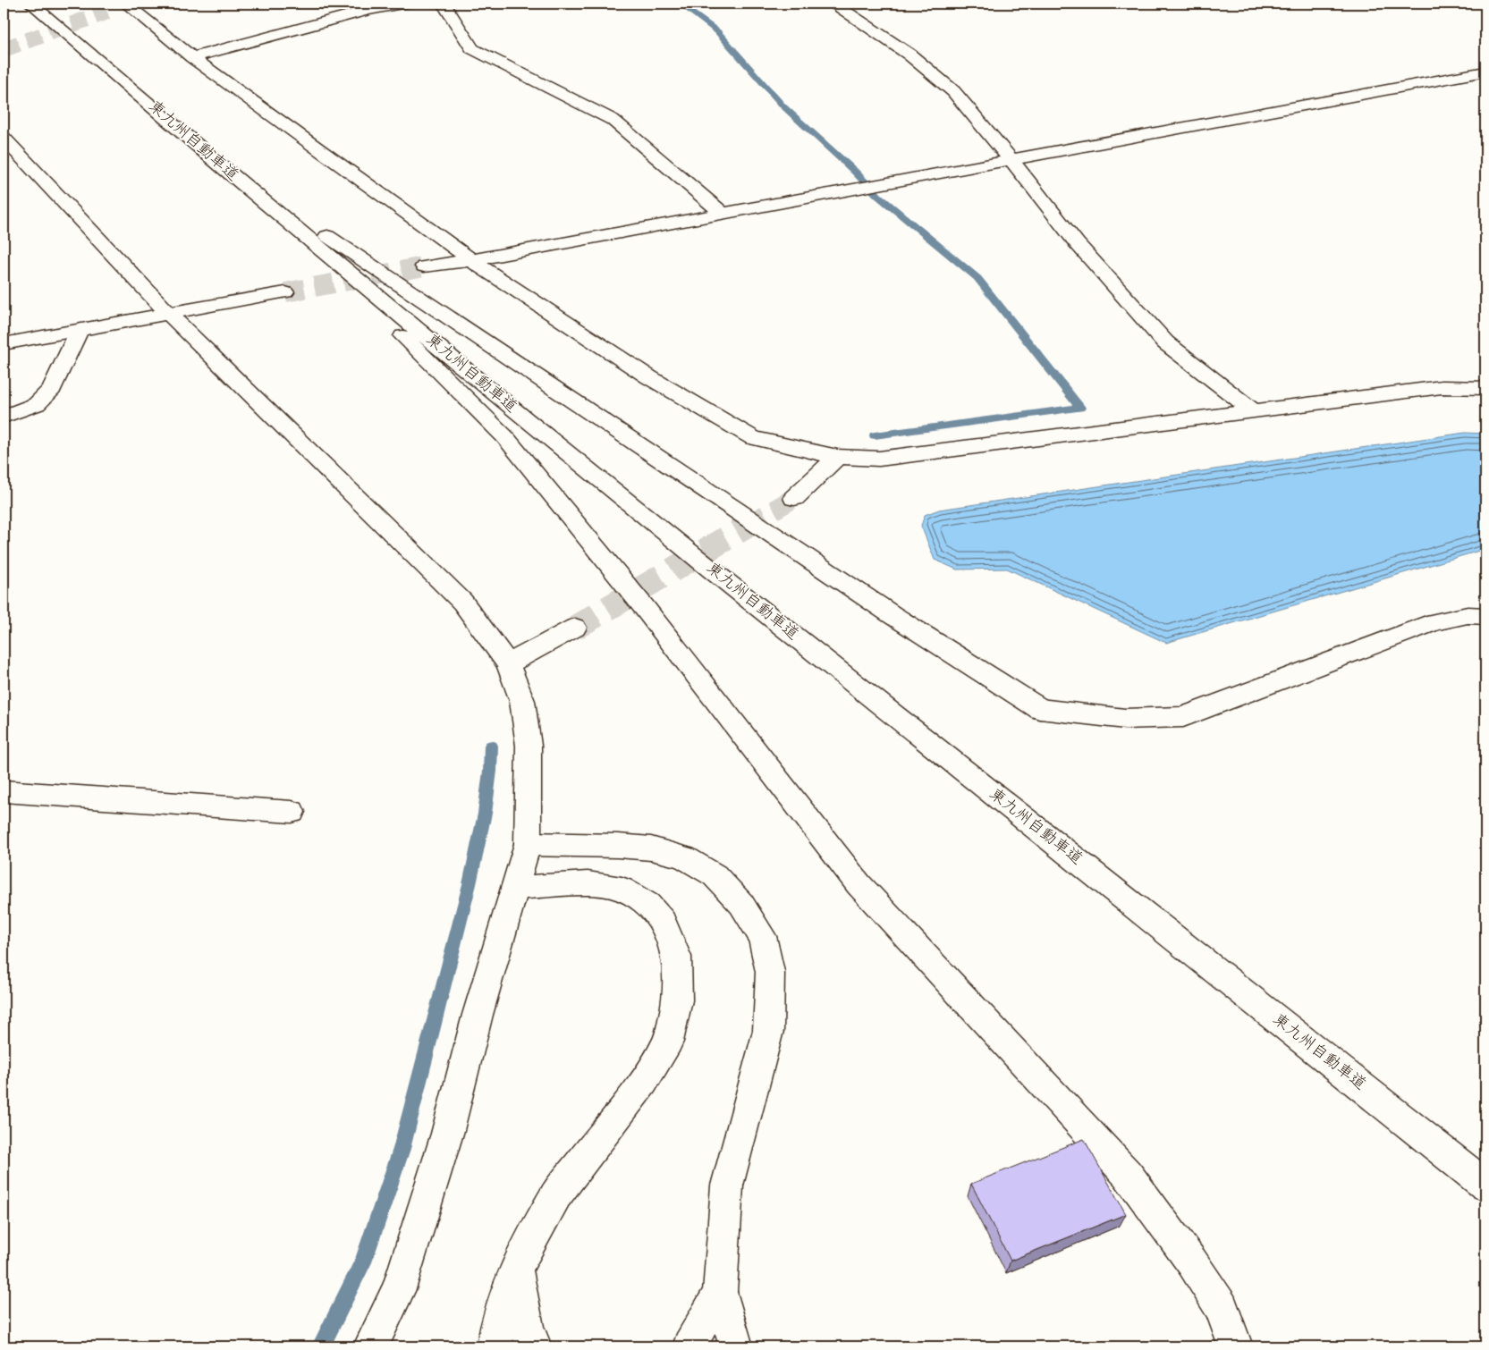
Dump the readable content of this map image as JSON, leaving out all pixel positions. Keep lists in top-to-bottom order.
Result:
{
  "streets": {
    "main road": ["東九州自動車道"]
  }
}
